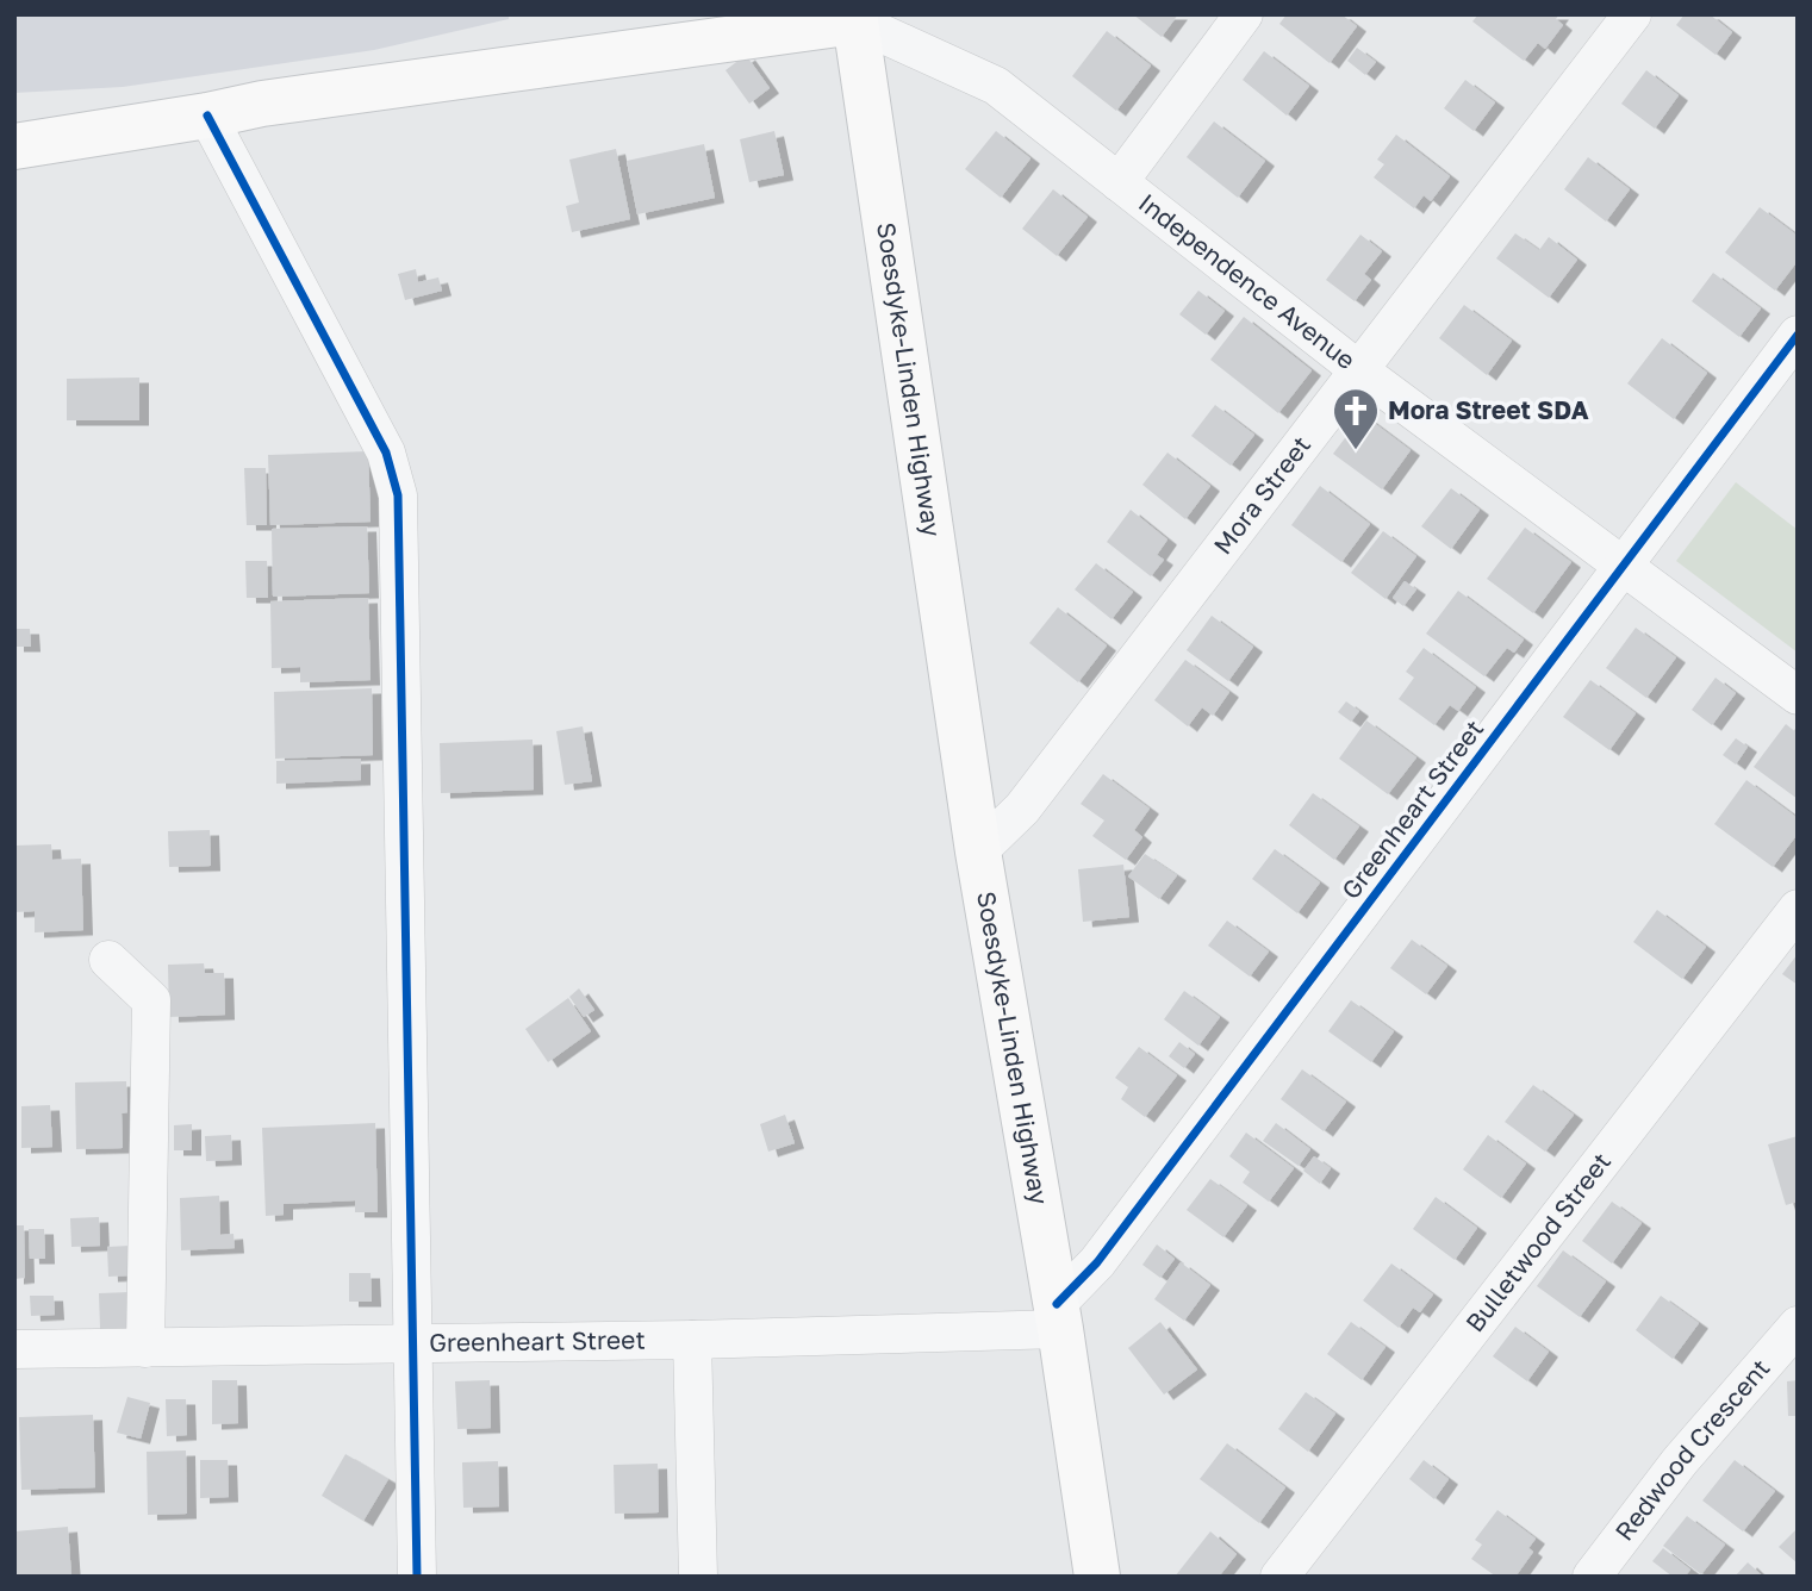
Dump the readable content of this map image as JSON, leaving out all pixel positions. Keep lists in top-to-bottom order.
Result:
{
  "streets": {
    "main road": ["Soesdyke-Linden Highway"],
    "street": [
      "Independence Avenue",
      "Mora Street",
      "Greenheart Street",
      "Bulletwood Street",
      "Redwood Crescent"
    ]
  },
  "crossings": [
    ["Independence Avenue", "Soesdyke-Linden Highway"],
    ["Independence Avenue", "Mora Street"],
    ["Independence Avenue", "Greenheart Street"],
    ["Soesdyke-Linden Highway", "Mora Street"],
    ["Soesdyke-Linden Highway", "Greenheart Street"]
  ],
  "places": {
    "church": ["Mora Street SDA"]
  }
}
